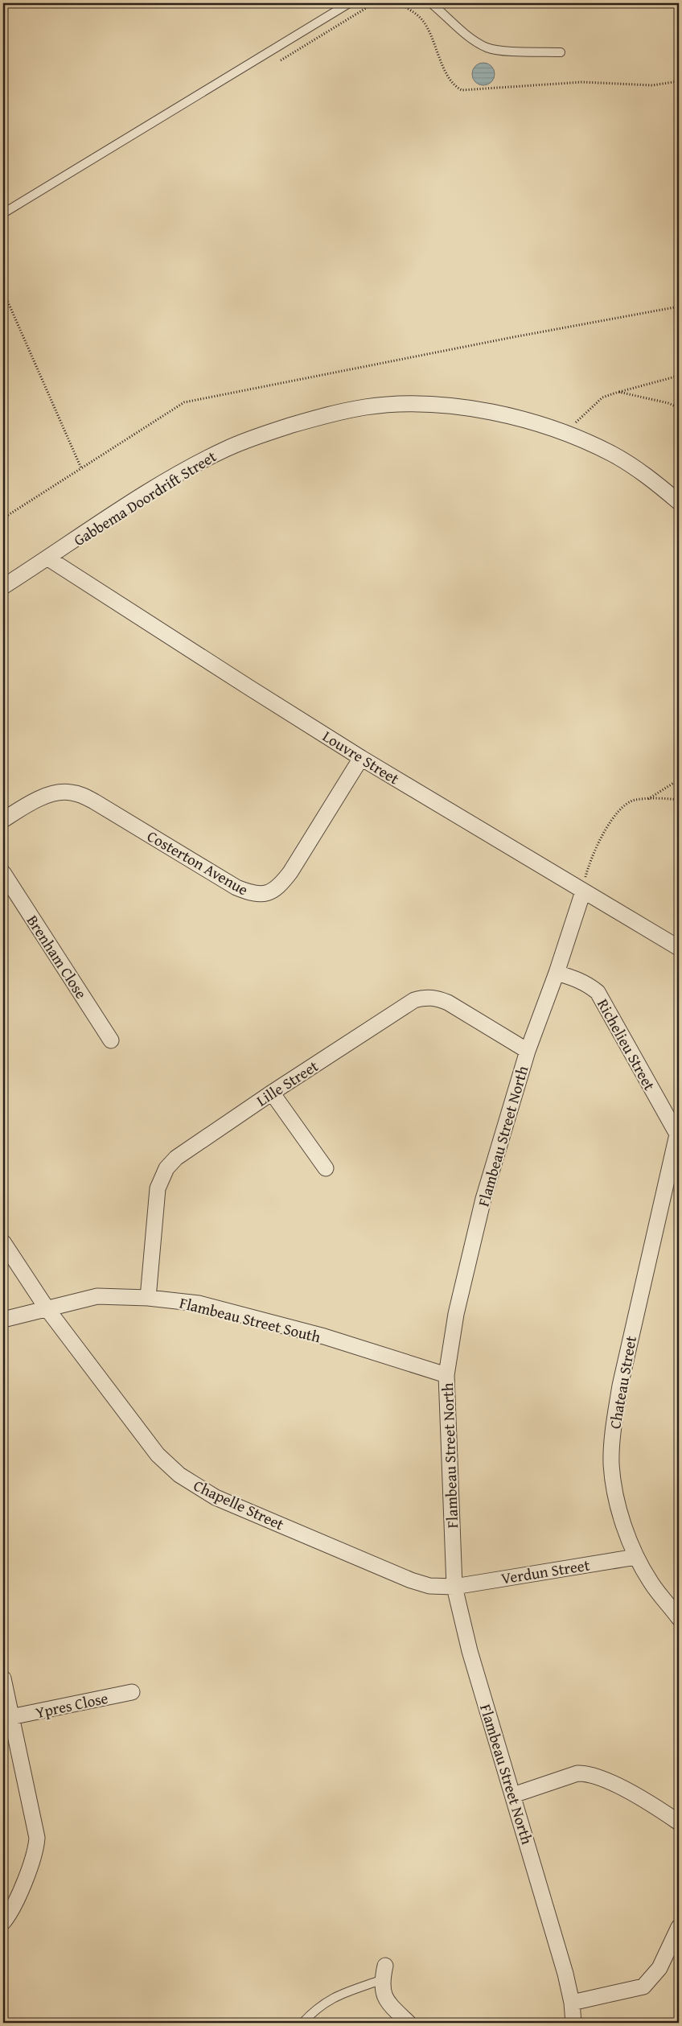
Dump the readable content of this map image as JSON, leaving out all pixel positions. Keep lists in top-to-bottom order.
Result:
{
  "streets": {
    "street": [
      "Gabbema Doordrift Street",
      "Louvre Street",
      "Costerton Avenue",
      "Brenham Close",
      "Richelieu Street",
      "Lille Street",
      "Flambeau Street North",
      "Flambeau Street South",
      "Chateau Street",
      "Chapelle Street",
      "Verdun Street",
      "Ypres Close"
    ]
  },
  "crossings": [
    ["Gabbema Doordrift Street", "Louvre Street"],
    ["Louvre Street", "Costerton Avenue"],
    ["Louvre Street", "Flambeau Street North"],
    ["Richelieu Street", "Flambeau Street North"],
    ["Richelieu Street", "Chateau Street"],
    ["Lille Street", "Flambeau Street North"],
    ["Lille Street", "Flambeau Street South"],
    ["Flambeau Street North", "Flambeau Street South"],
    ["Flambeau Street North", "Chapelle Street"],
    ["Flambeau Street North", "Verdun Street"],
    ["Flambeau Street South", "Chapelle Street"],
    ["Chateau Street", "Verdun Street"],
    ["Chapelle Street", "Verdun Street"]
  ]
}
